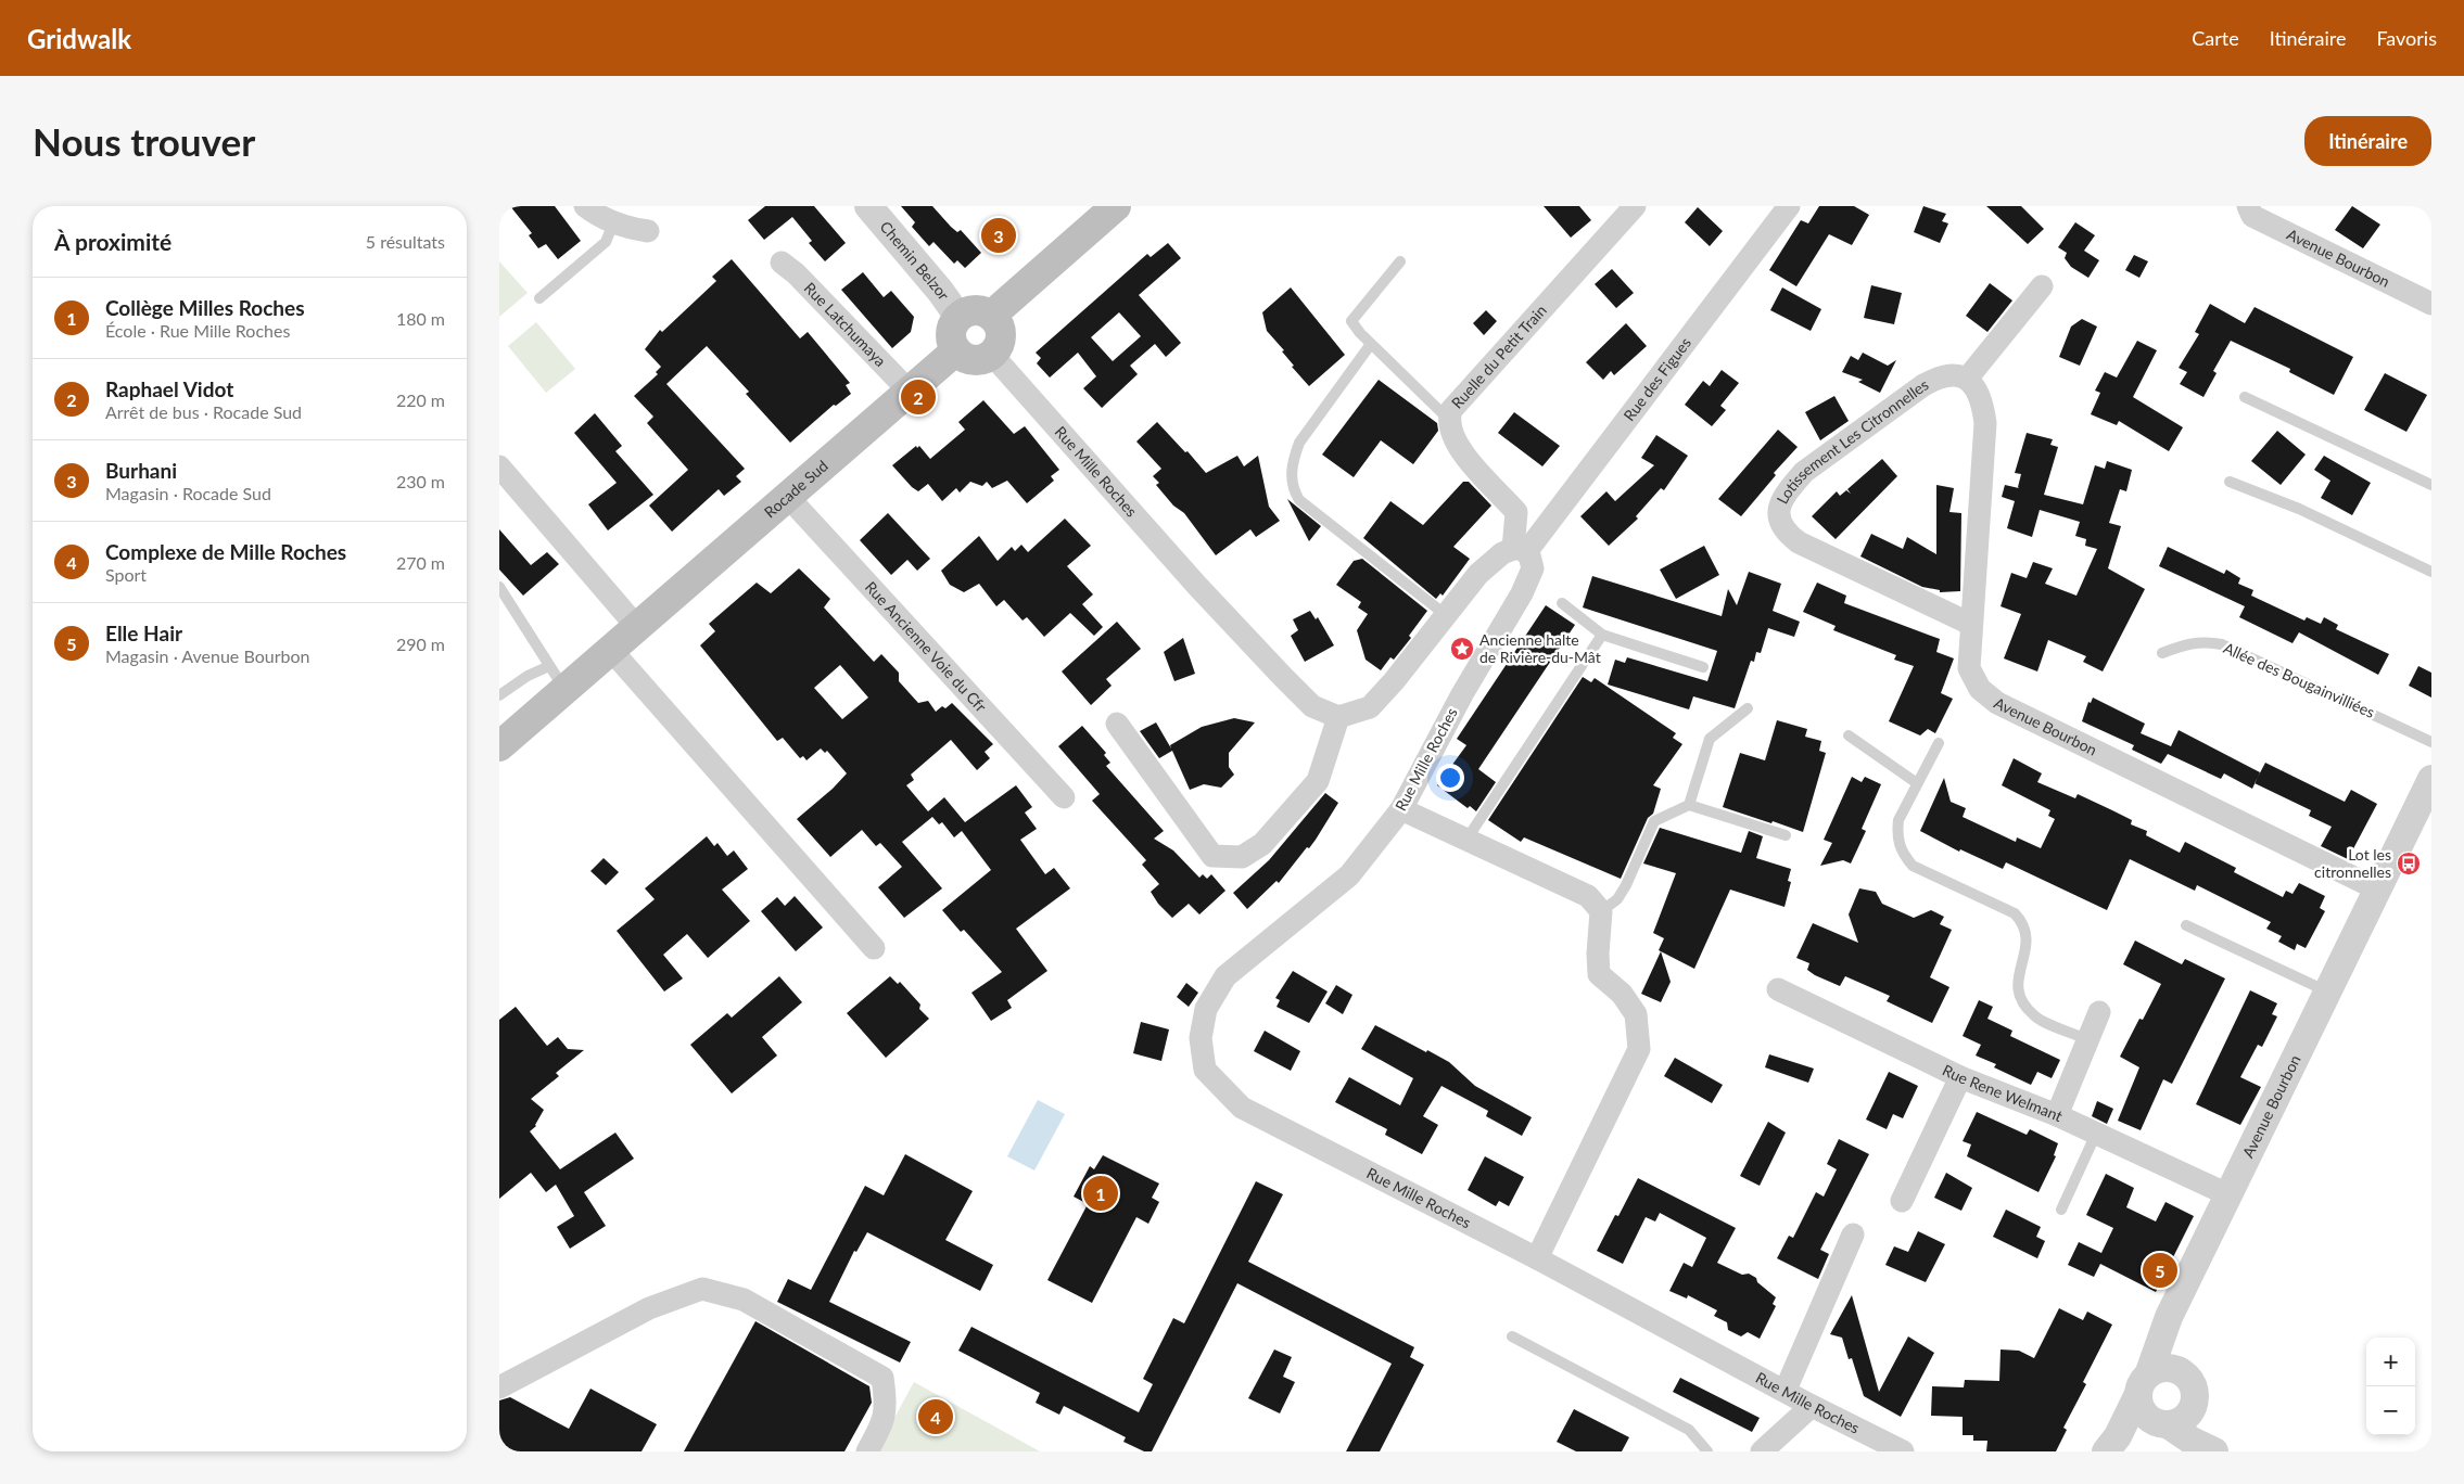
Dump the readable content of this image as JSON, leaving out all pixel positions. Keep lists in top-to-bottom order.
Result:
{
  "streets": {
    "main road": ["Rocade Sud"],
    "street": [
      "Avenue Bourbon",
      "Chemin Belzor",
      "Rue Latchumaya",
      "Ruelle du Petit Train",
      "Rue des Figues",
      "Lotissement Les Citronnelles",
      "Rue Mille Roches",
      "Rue Ancienne Voie du Cfr",
      "Rue Rene Welmant"
    ],
    "lane": ["Allée des Bougainvilliées"]
  },
  "crossings": [
    ["Avenue Bourbon", "Lotissement Les Citronnelles"],
    ["Avenue Bourbon", "Rue Rene Welmant"],
    ["Chemin Belzor", "Rue Mille Roches"],
    ["Chemin Belzor", "Rocade Sud"],
    ["Rue Latchumaya", "Rocade Sud"],
    ["Ruelle du Petit Train", "Rue des Figues"],
    ["Ruelle du Petit Train", "Rue Mille Roches"],
    ["Rue des Figues", "Rue Mille Roches"],
    ["Rue Mille Roches", "Rocade Sud"],
    ["Rocade Sud", "Rue Ancienne Voie du Cfr"]
  ],
  "places": {
    "place": ["Ancienne halte de Rivière-du-Mât"],
    "bus stop": ["Lot les citronnelles"]
  },
  "page": {
    "header": "Gridwalk",
    "nav": ["Carte", "Itinéraire", "Favoris"],
    "buttons": "Itinéraire",
    "title": "Nous trouver",
    "heading": ["À proximité", "5 résultats"],
    "pins": [
      "3",
      "2",
      "1",
      "5",
      "4"
    ],
    "list": [
      {
        "mark": "1",
        "name": "Collège Milles Roches",
        "note": "École · Rue Mille Roches",
        "value": "180 m"
      },
      {
        "mark": "2",
        "name": "Raphael Vidot",
        "note": "Arrêt de bus · Rocade Sud",
        "value": "220 m"
      },
      {
        "mark": "3",
        "name": "Burhani",
        "note": "Magasin · Rocade Sud",
        "value": "230 m"
      },
      {
        "mark": "4",
        "name": "Complexe de Mille Roches",
        "note": "Sport",
        "value": "270 m"
      },
      {
        "mark": "5",
        "name": "Elle Hair",
        "note": "Magasin · Avenue Bourbon",
        "value": "290 m"
      }
    ],
    "map_buttons": ["+", "−"]
  }
}
